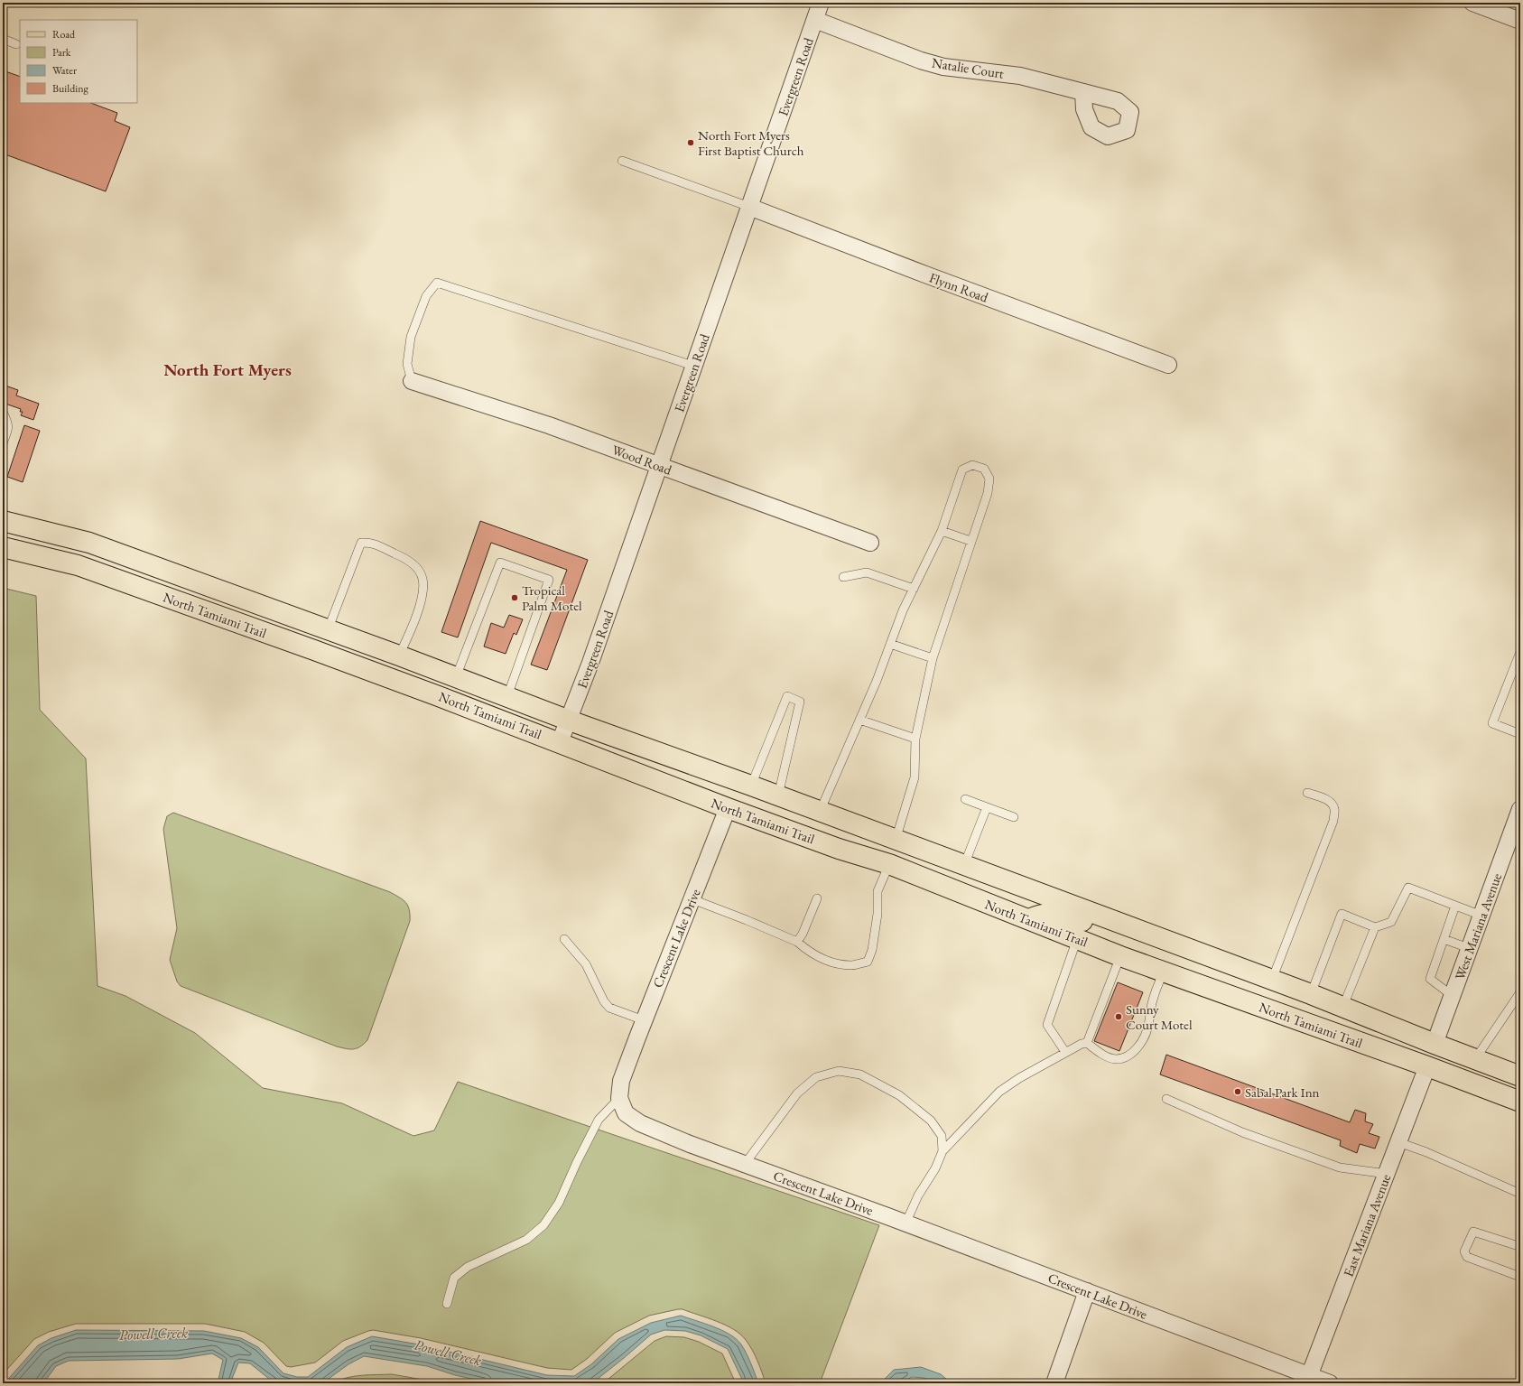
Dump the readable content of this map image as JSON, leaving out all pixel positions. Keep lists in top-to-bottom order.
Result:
{
  "streets": {
    "main road": ["North Tamiami Trail"],
    "street": [
      "Natalie Court",
      "Evergreen Road",
      "Flynn Road",
      "Wood Road",
      "West Mariana Avenue",
      "Crescent Lake Drive",
      "East Mariana Avenue"
    ]
  },
  "crossings": [
    ["Natalie Court", "Evergreen Road"],
    ["Evergreen Road", "Flynn Road"],
    ["Evergreen Road", "Wood Road"],
    ["Evergreen Road", "North Tamiami Trail"],
    ["North Tamiami Trail", "West Mariana Avenue"],
    ["North Tamiami Trail", "Crescent Lake Drive"],
    ["North Tamiami Trail", "East Mariana Avenue"],
    ["Crescent Lake Drive", "East Mariana Avenue"]
  ],
  "districts": ["North Fort Myers"],
  "water": ["Powell Creek"],
  "places": [
    "North Fort Myers First Baptist Church",
    "Tropical Palm Motel",
    "Sunny Court Motel",
    "Sabal Park Inn"
  ],
  "legend": [
    "Road",
    "Park",
    "Water",
    "Building"
  ]
}
